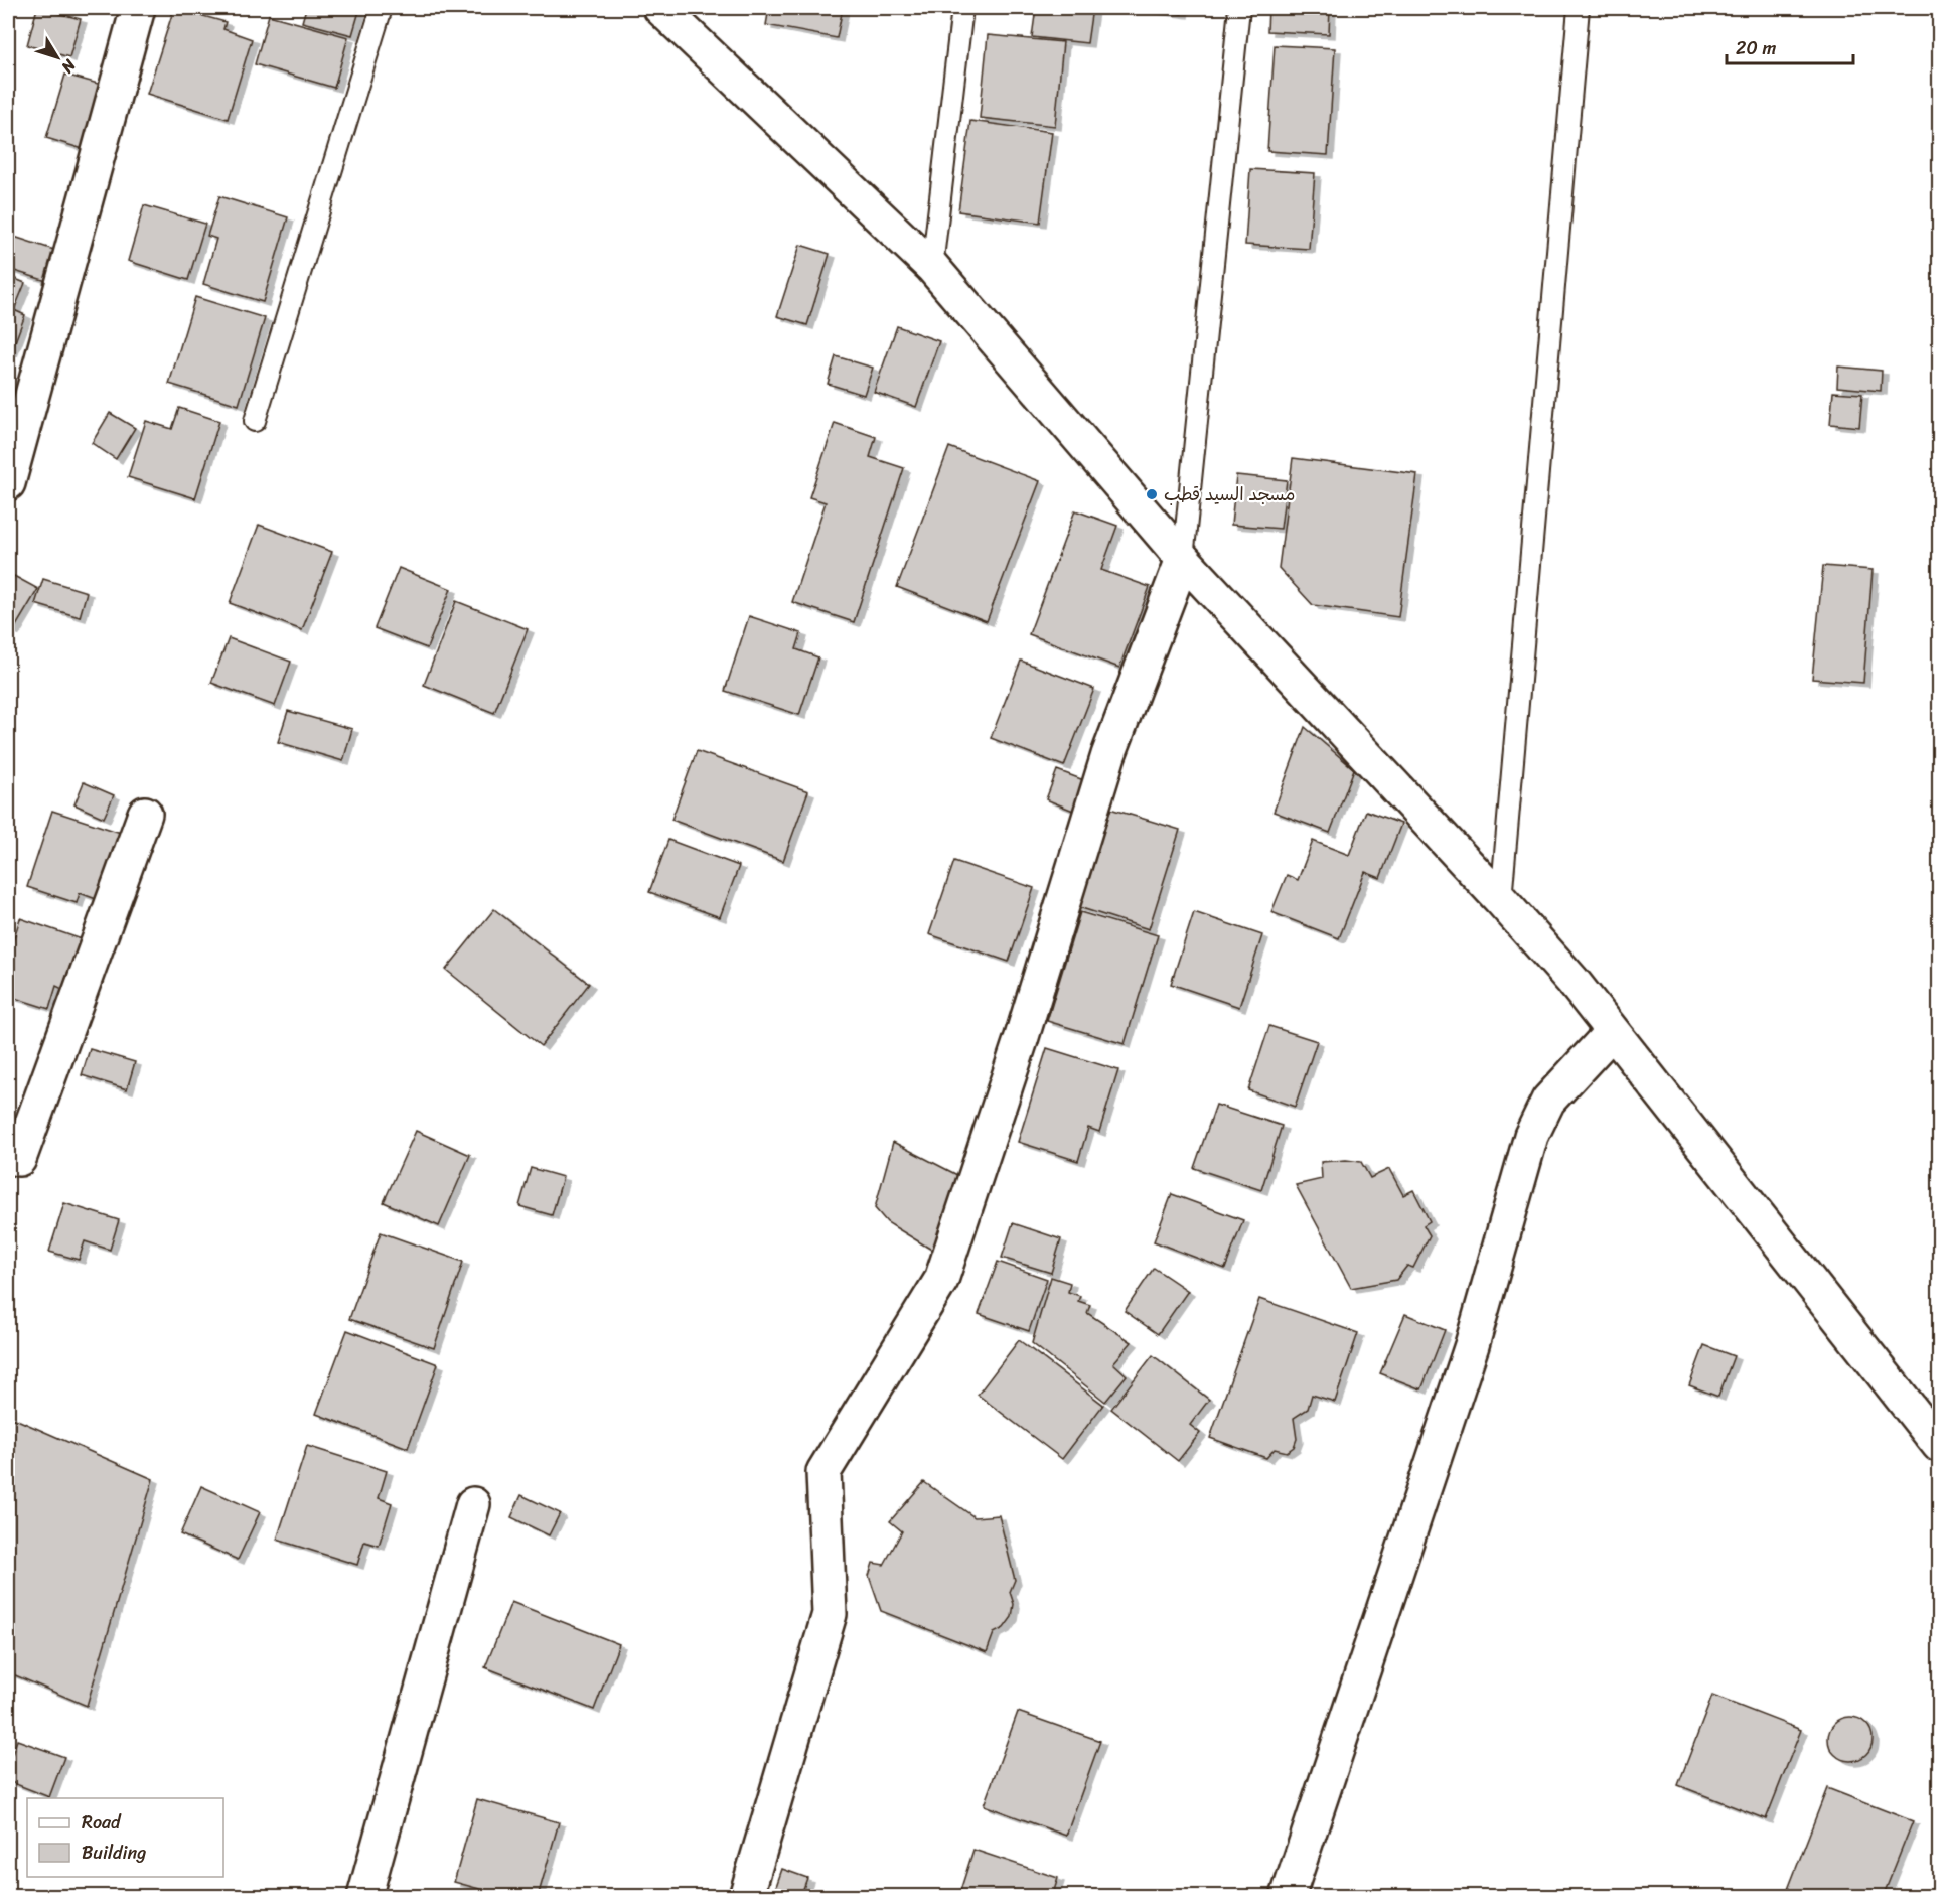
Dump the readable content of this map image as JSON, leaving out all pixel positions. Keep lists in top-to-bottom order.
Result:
{
  "places": ["مسجد السيد قطب"],
  "legend": ["Road", "Building"],
  "scale_bar": "20 m",
  "north": "bottom right"
}
